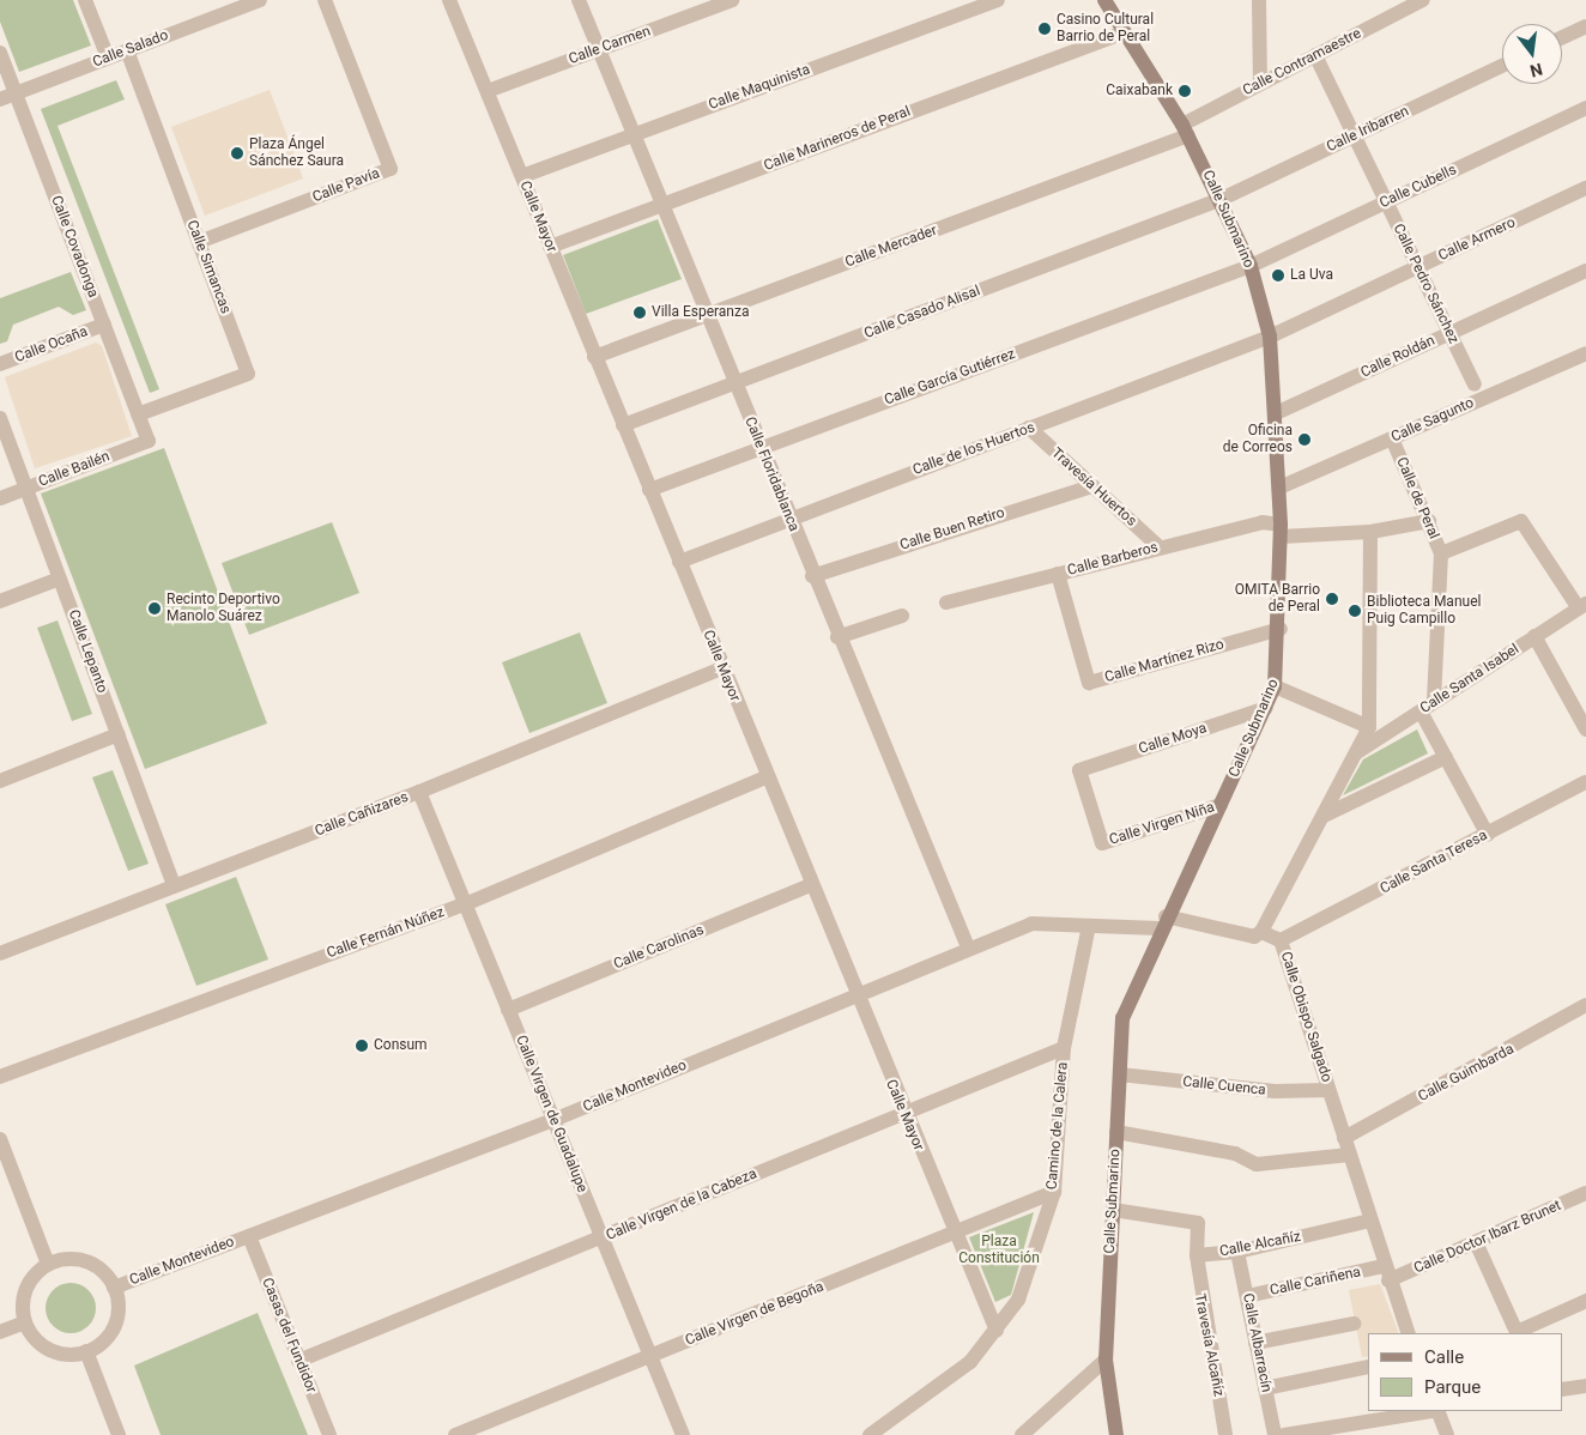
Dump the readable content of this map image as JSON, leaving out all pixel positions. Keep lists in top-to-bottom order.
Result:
{
  "streets": {
    "main road": ["Calle Submarino"],
    "street": [
      "Calle Carmen",
      "Calle Salado",
      "Calle Contramaestre",
      "Calle Maquinista",
      "Calle Iribarren",
      "Calle Marineros de Peral",
      "Calle Pavía",
      "Calle Cubells",
      "Calle Mayor",
      "Calle Armero",
      "Calle Covadonga",
      "Calle Mercader",
      "Calle Simancas",
      "Calle Pedro Sánchez",
      "Calle Casado Alisal",
      "Calle Ocaña",
      "Calle Roldán",
      "Calle García Gutiérrez",
      "Calle Sagunto",
      "Calle de los Huertos",
      "Calle Bailén",
      "Calle Floridablanca",
      "Travesía Huertos",
      "Calle de Peral",
      "Calle Buen Retiro",
      "Calle Barberos",
      "Calle Lepanto",
      "Calle Martínez Rizo",
      "Calle Santa Isabel",
      "Calle Moya",
      "Calle Cañizares",
      "Calle Virgen Niña",
      "Calle Santa Teresa",
      "Calle Fernán Núñez",
      "Calle Carolinas",
      "Calle Obispo Salgado",
      "Calle Guimbarda",
      "Calle Montevideo",
      "Calle Cuenca",
      "Calle Virgen de Guadalupe",
      "Camino de la Calera",
      "Calle Virgen de la Cabeza",
      "Calle Doctor Ibarz Brunet",
      "Calle Alcañíz",
      "Calle Cariñena",
      "Calle Virgen de Begoña",
      "Casas del Fundidor",
      "Calle Albarracín",
      "Travesía Alcañíz"
    ]
  },
  "crossings": [
    ["Calle Carmen", "Calle Mayor"],
    ["Calle Carmen", "Calle Floridablanca"],
    ["Calle Salado", "Calle Covadonga"],
    ["Calle Salado", "Calle Simancas"],
    ["Calle Contramaestre", "Calle Submarino"],
    ["Calle Contramaestre", "Calle Mercader"],
    ["Calle Contramaestre", "Calle Pedro Sánchez"],
    ["Calle Maquinista", "Calle Mayor"],
    ["Calle Maquinista", "Calle Floridablanca"],
    ["Calle Iribarren", "Calle Submarino"],
    ["Calle Iribarren", "Calle Pedro Sánchez"],
    ["Calle Iribarren", "Calle Casado Alisal"],
    ["Calle Marineros de Peral", "Calle Mayor"],
    ["Calle Marineros de Peral", "Calle Submarino"],
    ["Calle Marineros de Peral", "Calle Floridablanca"],
    ["Calle Pavía", "Calle Simancas"],
    ["Calle Cubells", "Calle Submarino"],
    ["Calle Cubells", "Calle Pedro Sánchez"],
    ["Calle Cubells", "Calle García Gutiérrez"],
    ["Calle Mayor", "Calle Mercader"],
    ["Calle Mayor", "Calle Casado Alisal"],
    ["Calle Mayor", "Calle García Gutiérrez"],
    ["Calle Mayor", "Calle de los Huertos"],
    ["Calle Mayor", "Calle Cañizares"],
    ["Calle Mayor", "Calle Fernán Núñez"],
    ["Calle Mayor", "Calle Carolinas"],
    ["Calle Mayor", "Calle Montevideo"],
    ["Calle Mayor", "Camino de la Calera"],
    ["Calle Mayor", "Calle Virgen de la Cabeza"],
    ["Calle Mayor", "Calle Virgen de Begoña"],
    ["Calle Submarino", "Calle Armero"],
    ["Calle Submarino", "Calle Mercader"],
    ["Calle Submarino", "Calle Casado Alisal"],
    ["Calle Submarino", "Calle Roldán"],
    ["Calle Submarino", "Calle García Gutiérrez"],
    ["Calle Submarino", "Calle Sagunto"],
    ["Calle Submarino", "Calle de los Huertos"],
    ["Calle Submarino", "Calle Barberos"],
    ["Calle Submarino", "Calle Martínez Rizo"],
    ["Calle Submarino", "Calle Moya"],
    ["Calle Submarino", "Calle Virgen Niña"],
    ["Calle Submarino", "Calle Montevideo"],
    ["Calle Submarino", "Calle Cuenca"],
    ["Calle Submarino", "Calle Alcañíz"],
    ["Calle Armero", "Calle Pedro Sánchez"],
    ["Calle Armero", "Calle de los Huertos"],
    ["Calle Covadonga", "Calle Simancas"],
    ["Calle Covadonga", "Calle Ocaña"],
    ["Calle Covadonga", "Calle Bailén"],
    ["Calle Mercader", "Calle Floridablanca"],
    ["Calle Pedro Sánchez", "Calle Roldán"],
    ["Calle Casado Alisal", "Calle Floridablanca"],
    ["Calle García Gutiérrez", "Calle Floridablanca"],
    ["Calle Sagunto", "Calle de Peral"],
    ["Calle de los Huertos", "Calle Floridablanca"],
    ["Calle de los Huertos", "Travesía Huertos"],
    ["Calle Bailén", "Calle Lepanto"],
    ["Calle Floridablanca", "Calle Buen Retiro"],
    ["Calle Floridablanca", "Calle Montevideo"],
    ["Travesía Huertos", "Calle Buen Retiro"],
    ["Travesía Huertos", "Calle Barberos"],
    ["Calle de Peral", "Calle Barberos"],
    ["Calle de Peral", "Calle Santa Isabel"],
    ["Calle Barberos", "Calle Martínez Rizo"],
    ["Calle Lepanto", "Calle Cañizares"],
    ["Calle Moya", "Calle Virgen Niña"],
    ["Calle Cañizares", "Calle Virgen de Guadalupe"],
    ["Calle Santa Teresa", "Calle Obispo Salgado"],
    ["Calle Fernán Núñez", "Calle Virgen de Guadalupe"],
    ["Calle Carolinas", "Calle Virgen de Guadalupe"],
    ["Calle Obispo Salgado", "Calle Guimbarda"],
    ["Calle Obispo Salgado", "Calle Cuenca"],
    ["Calle Obispo Salgado", "Calle Doctor Ibarz Brunet"],
    ["Calle Obispo Salgado", "Calle Alcañíz"],
    ["Calle Obispo Salgado", "Calle Cariñena"],
    ["Calle Montevideo", "Calle Virgen de Guadalupe"],
    ["Calle Montevideo", "Camino de la Calera"],
    ["Calle Montevideo", "Casas del Fundidor"],
    ["Calle Virgen de Guadalupe", "Calle Virgen de la Cabeza"],
    ["Calle Virgen de Guadalupe", "Calle Virgen de Begoña"],
    ["Camino de la Calera", "Calle Virgen de la Cabeza"],
    ["Camino de la Calera", "Calle Virgen de Begoña"],
    ["Calle Virgen de la Cabeza", "Casas del Fundidor"],
    ["Calle Doctor Ibarz Brunet", "Calle Cariñena"],
    ["Calle Alcañíz", "Calle Albarracín"],
    ["Calle Alcañíz", "Travesía Alcañíz"],
    ["Calle Cariñena", "Calle Albarracín"]
  ],
  "parks": ["Plaza Constitución"],
  "places": [
    "Casino Cultural Barrio de Peral",
    "Caixabank",
    "Plaza Ángel Sánchez Saura",
    "La Uva",
    "Villa Esperanza",
    "Oficina de Correos",
    "OMITA Barrio de Peral",
    "Recinto Deportivo Manolo Suárez",
    "Biblioteca Manuel Puig Campillo",
    "Consum"
  ],
  "legend": ["Calle", "Parque"],
  "north": "bottom"
}
